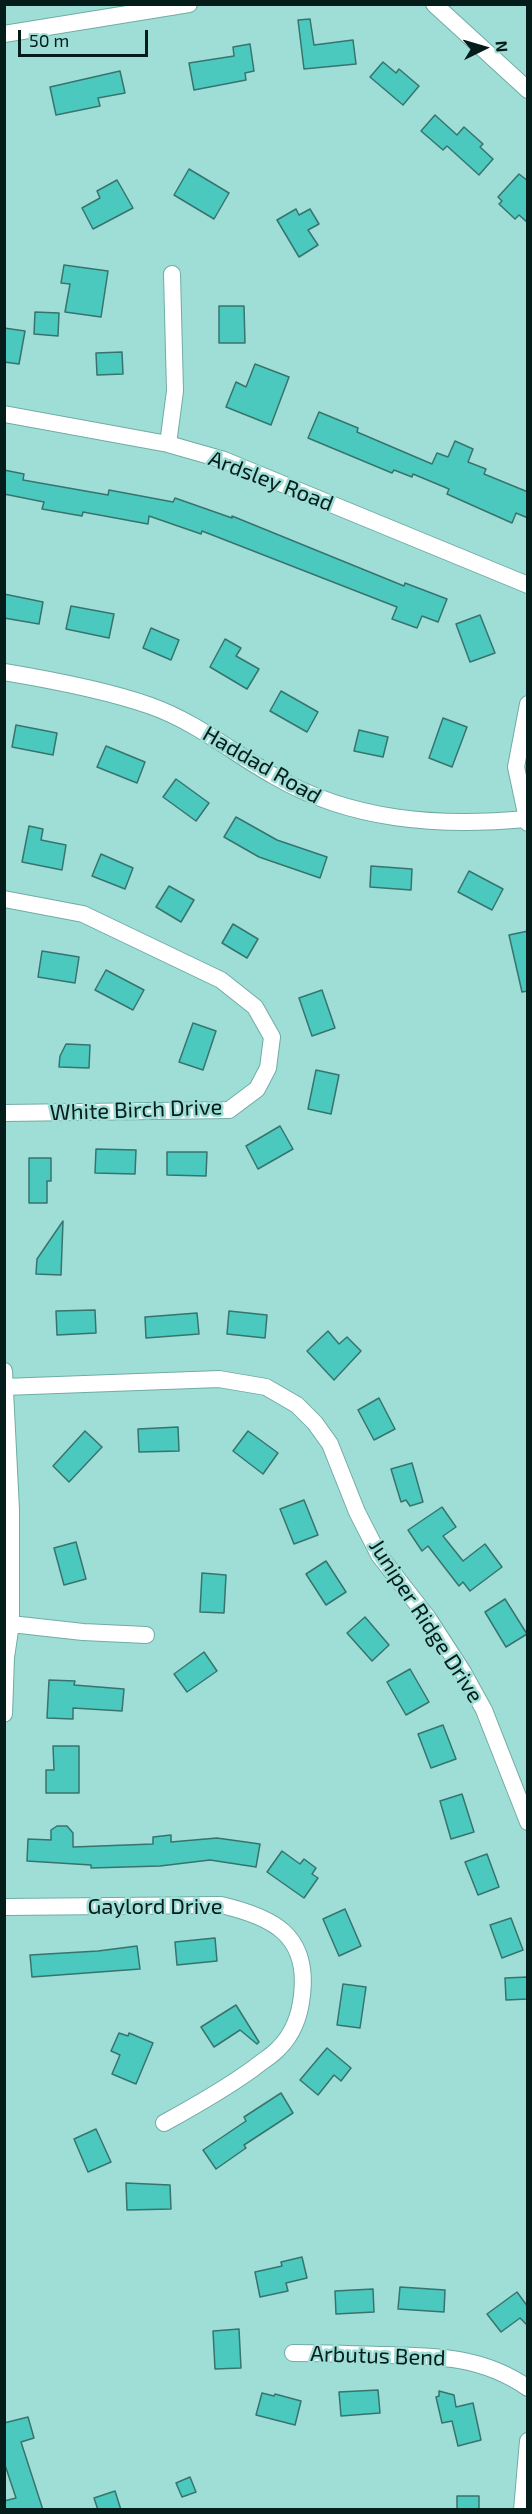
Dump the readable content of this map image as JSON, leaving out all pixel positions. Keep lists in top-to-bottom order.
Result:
{
  "streets": {
    "street": [
      "Ardsley Road",
      "Haddad Road",
      "White Birch Drive",
      "Juniper Ridge Drive",
      "Gaylord Drive",
      "Arbutus Bend"
    ]
  },
  "scale_bar": "50 m",
  "north": "right"
}
